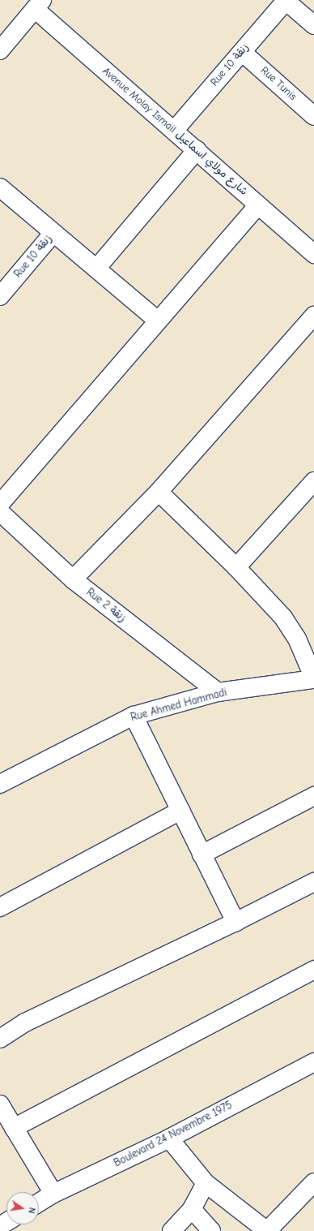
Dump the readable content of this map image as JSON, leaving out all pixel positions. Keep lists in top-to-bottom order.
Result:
{
  "streets": {
    "street": [
      "Rue 10 زنقة",
      "Rue Tunis",
      "Avenue Molay Ismail شارع مولاي اسماعيل",
      "Rue 2 زنقة",
      "Rue Ahmed Hammadi",
      "Boulevard 24 Novembre 1975"
    ]
  },
  "crossings": [
    ["Rue 10 زنقة", "Rue Tunis"],
    ["Rue 10 زنقة", "Avenue Molay Ismail شارع مولاي اسماعيل"],
    ["Rue 2 زنقة", "Rue Ahmed Hammadi"]
  ],
  "north": "right"
}
